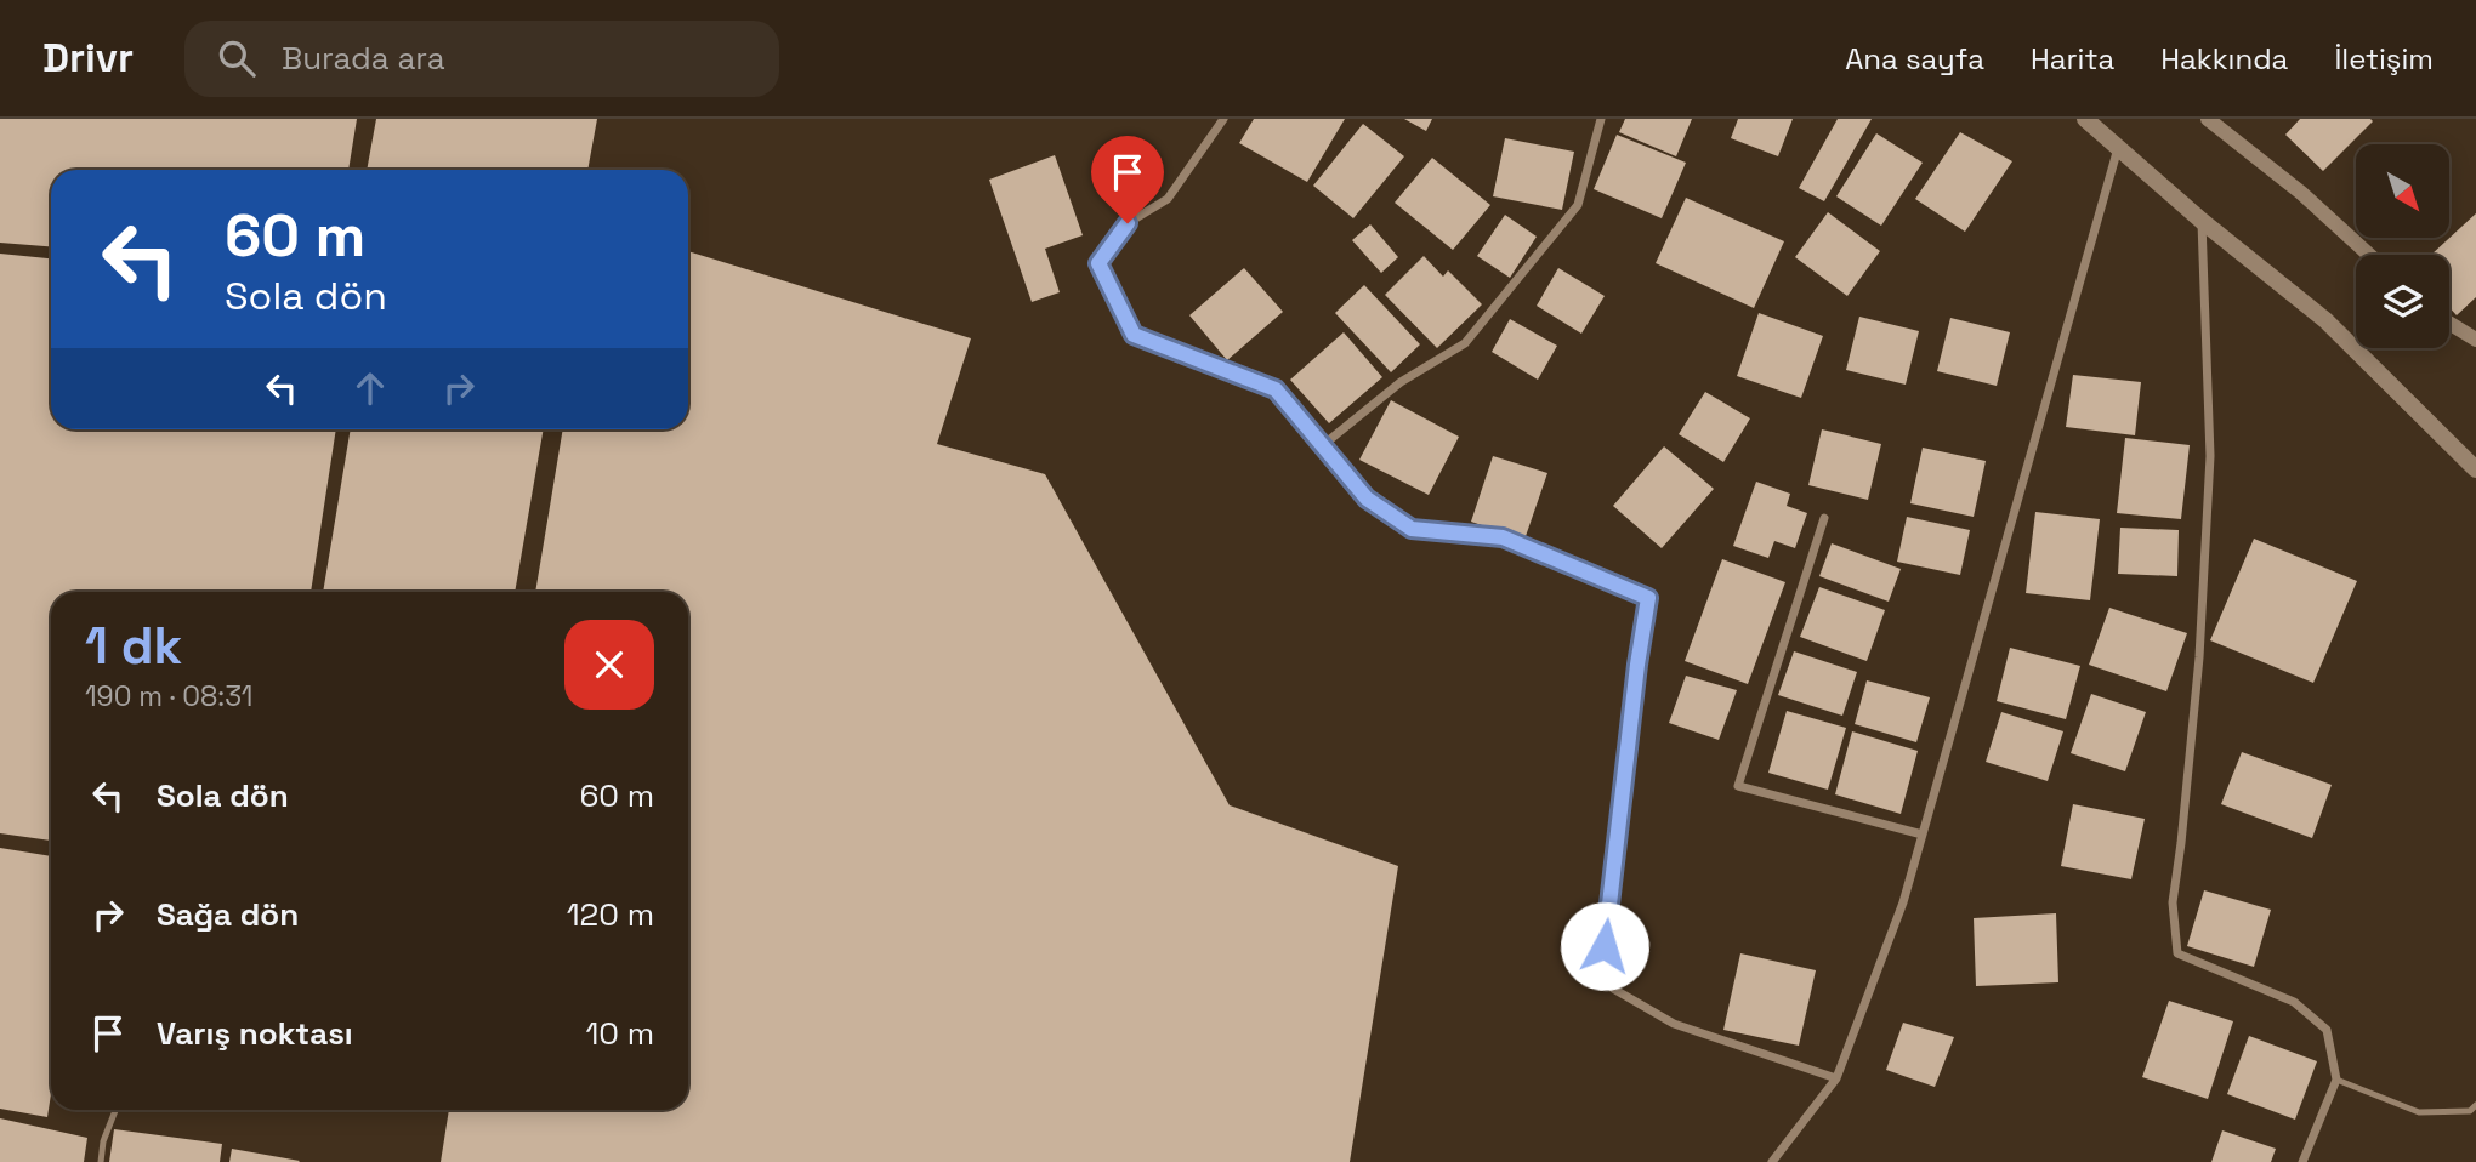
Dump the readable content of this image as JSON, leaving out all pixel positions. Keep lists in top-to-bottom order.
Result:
{
  "north": "bottom right",
  "page": {
    "header": "Drivr",
    "search": "Burada ara",
    "nav": [
      "Ana sayfa",
      "Harita",
      "Hakkında",
      "İletişim"
    ],
    "turn": ["60 m", "Sola dön"],
    "heading": ["1 dk", "190 m · 08:31"],
    "list": [
      {
        "name": "Sola dön",
        "value": "60 m"
      },
      {
        "name": "Sağa dön",
        "value": "120 m"
      },
      {
        "name": "Varış noktası",
        "value": "10 m"
      }
    ]
  }
}
